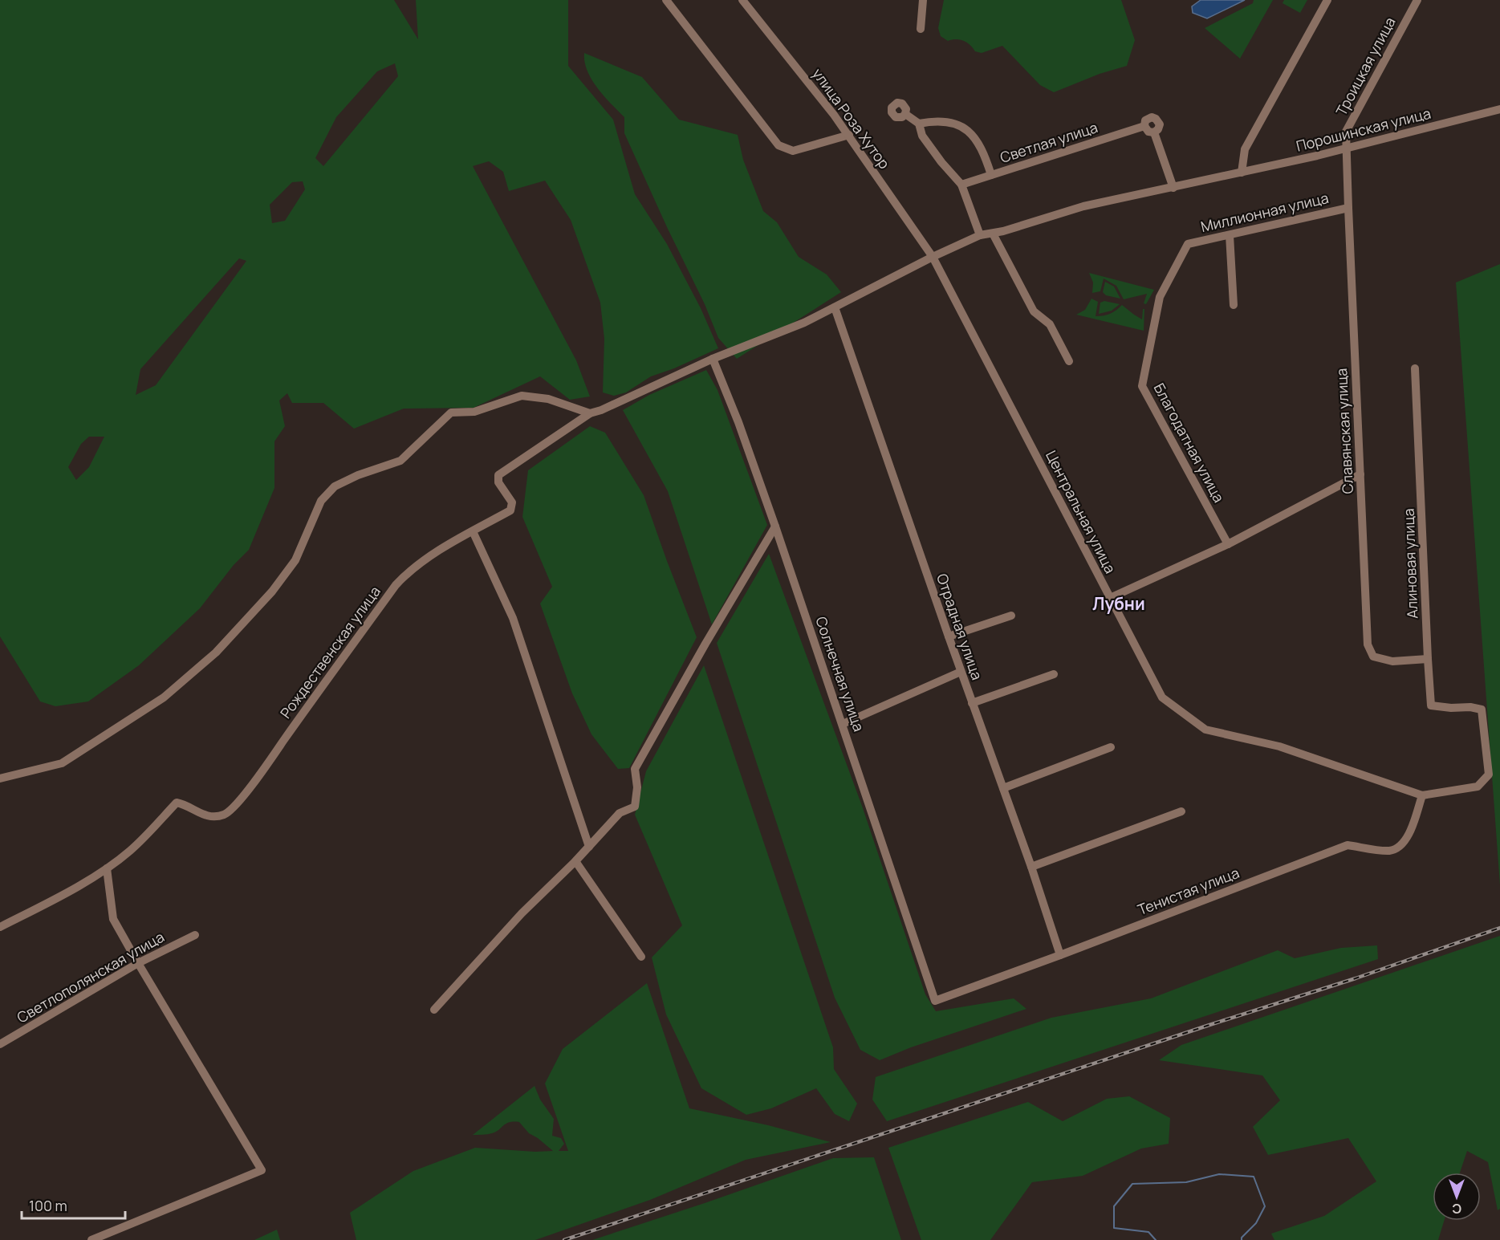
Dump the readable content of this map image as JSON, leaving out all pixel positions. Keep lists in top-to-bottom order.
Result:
{
  "streets": {
    "street": [
      "Троицкая улица",
      "улица Роза Хутор",
      "Порошинская улица",
      "Светлая улица",
      "Миллионная улица",
      "Славянская улица",
      "Благодатная улица",
      "Центральная улица",
      "Алиновая улица",
      "Отрадная улица",
      "Рождественская улица",
      "Солнечная улица",
      "Тенистая улица",
      "Светлополянская улица"
    ]
  },
  "crossings": [
    ["Троицкая улица", "Порошинская улица"],
    ["Троицкая улица", "Славянская улица"],
    ["улица Роза Хутор", "Порошинская улица"],
    ["улица Роза Хутор", "Центральная улица"],
    ["Порошинская улица", "Славянская улица"],
    ["Порошинская улица", "Центральная улица"],
    ["Порошинская улица", "Отрадная улица"],
    ["Порошинская улица", "Рождественская улица"],
    ["Порошинская улица", "Солнечная улица"],
    ["Миллионная улица", "Славянская улица"],
    ["Миллионная улица", "Благодатная улица"],
    ["Славянская улица", "Алиновая улица"],
    ["Центральная улица", "Алиновая улица"],
    ["Центральная улица", "Тенистая улица"],
    ["Отрадная улица", "Тенистая улица"],
    ["Солнечная улица", "Тенистая улица"]
  ],
  "districts": ["Лубни"],
  "scale_bar": "100 m",
  "north": "bottom"
}
